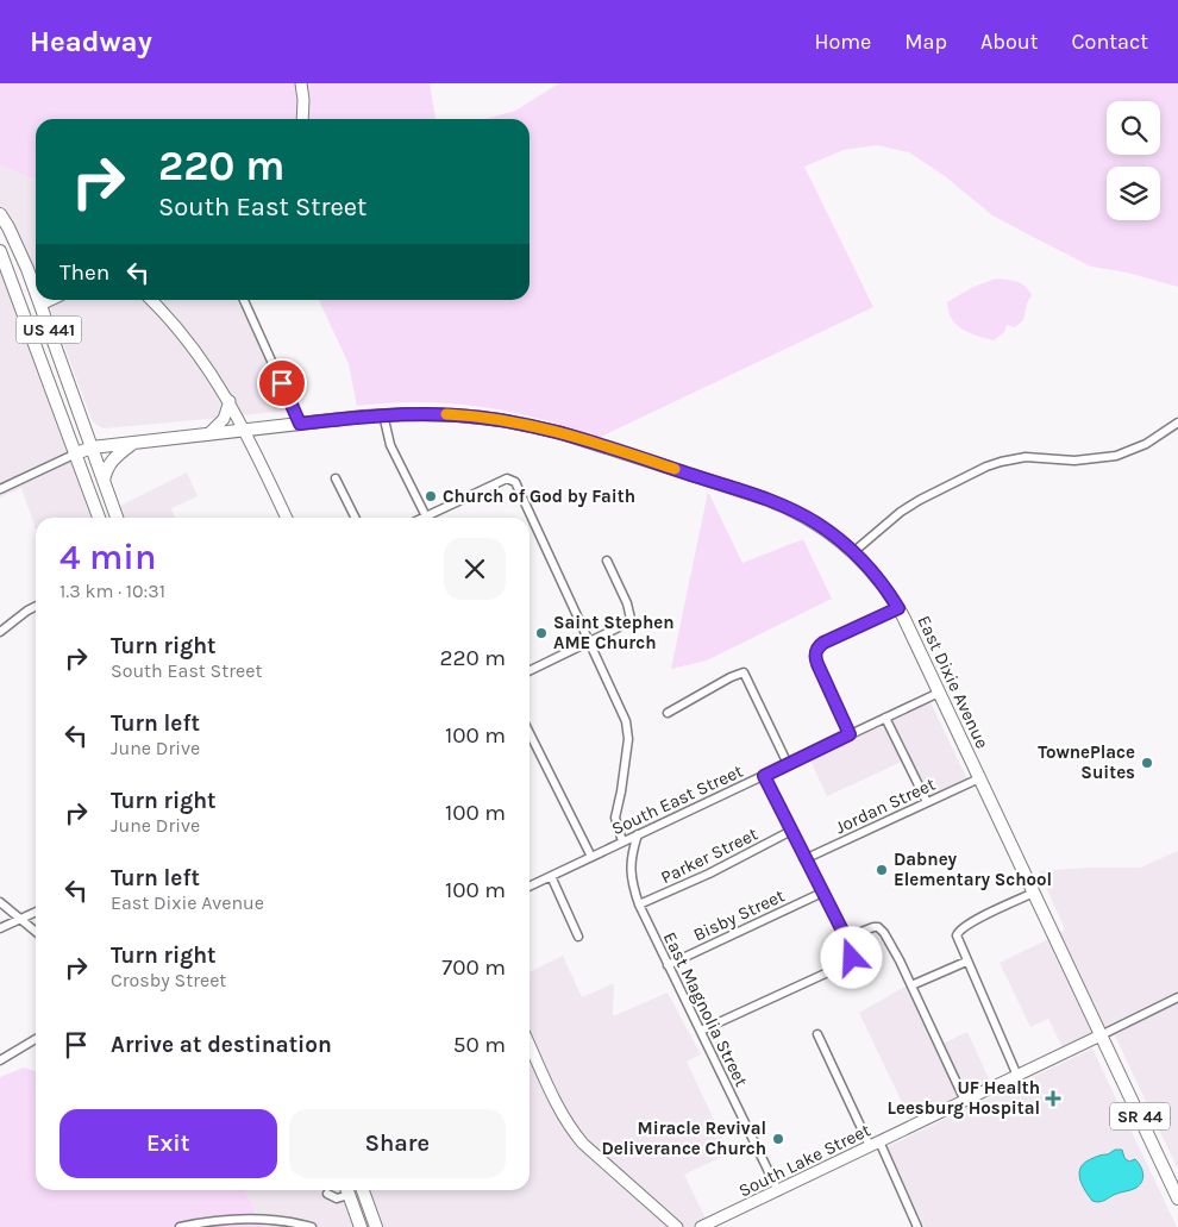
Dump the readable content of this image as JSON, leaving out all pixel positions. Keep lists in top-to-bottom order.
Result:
{
  "streets": {
    "main road": ["US 441", "East Dixie Avenue", "SR 44"],
    "street": [
      "South East Street",
      "Jordan Street",
      "Parker Street",
      "Bisby Street",
      "East Magnolia Street",
      "South Lake Street"
    ]
  },
  "crossings": [
    ["US 441", "East Dixie Avenue"],
    ["US 441", "SR 44"],
    ["East Dixie Avenue", "South East Street"],
    ["East Dixie Avenue", "Jordan Street"],
    ["East Dixie Avenue", "SR 44"],
    ["East Dixie Avenue", "South Lake Street"],
    ["South East Street", "East Magnolia Street"],
    ["Parker Street", "East Magnolia Street"],
    ["Bisby Street", "East Magnolia Street"],
    ["East Magnolia Street", "South Lake Street"]
  ],
  "places": {
    "other": [
      "Church of God by Faith",
      "Saint Stephen AME Church",
      "TownePlace Suites",
      "Dabney Elementary School",
      "Miracle Revival Deliverance Church"
    ],
    "health": ["UF Health Leesburg Hospital"]
  },
  "page": {
    "header": "Headway",
    "nav": [
      "Home",
      "Map",
      "About",
      "Contact"
    ],
    "turn": ["220 m", "South East Street"],
    "then": "Then",
    "heading": ["4 min", "1.3 km · 10:31"],
    "list": [
      {
        "name": "Turn right",
        "note": "South East Street",
        "value": "220 m"
      },
      {
        "name": "Turn left",
        "note": "June Drive",
        "value": "100 m"
      },
      {
        "name": "Turn right",
        "note": "June Drive",
        "value": "100 m"
      },
      {
        "name": "Turn left",
        "note": "East Dixie Avenue",
        "value": "100 m"
      },
      {
        "name": "Turn right",
        "note": "Crosby Street",
        "value": "700 m"
      },
      {
        "name": "Arrive at destination",
        "value": "50 m"
      }
    ],
    "buttons": ["Exit", "Share"]
  }
}
